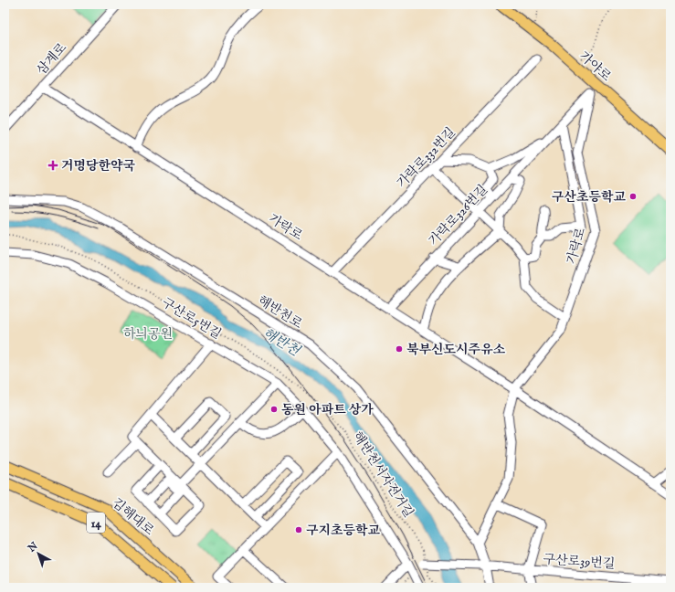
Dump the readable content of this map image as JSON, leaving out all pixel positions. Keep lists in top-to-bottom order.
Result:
{
  "streets": {
    "main road": ["가야로", "김해대로", "14"],
    "street": [
      "삼계로",
      "가락로332번길",
      "가락로326번길",
      "가락로",
      "해반천로",
      "구산로5번길",
      "구산로39번길"
    ],
    "path": ["해반천서자전거길"]
  },
  "crossings": [
    ["삼계로", "가락로"],
    ["가락로332번길", "가락로326번길"],
    ["가락로332번길", "가락로"],
    ["가락로326번길", "가락로"],
    ["해반천로", "구산로39번길"],
    ["구산로5번길", "구산로39번길"],
    ["해반천서자전거길", "구산로39번길"]
  ],
  "water": ["해반천"],
  "parks": ["하늬공원"],
  "places": {
    "health": ["거명당한약국"],
    "other": [
      "구산초등학교",
      "북부신도시주유소",
      "동원 아파트 상가",
      "구지초등학교"
    ]
  },
  "north": "top left"
}
